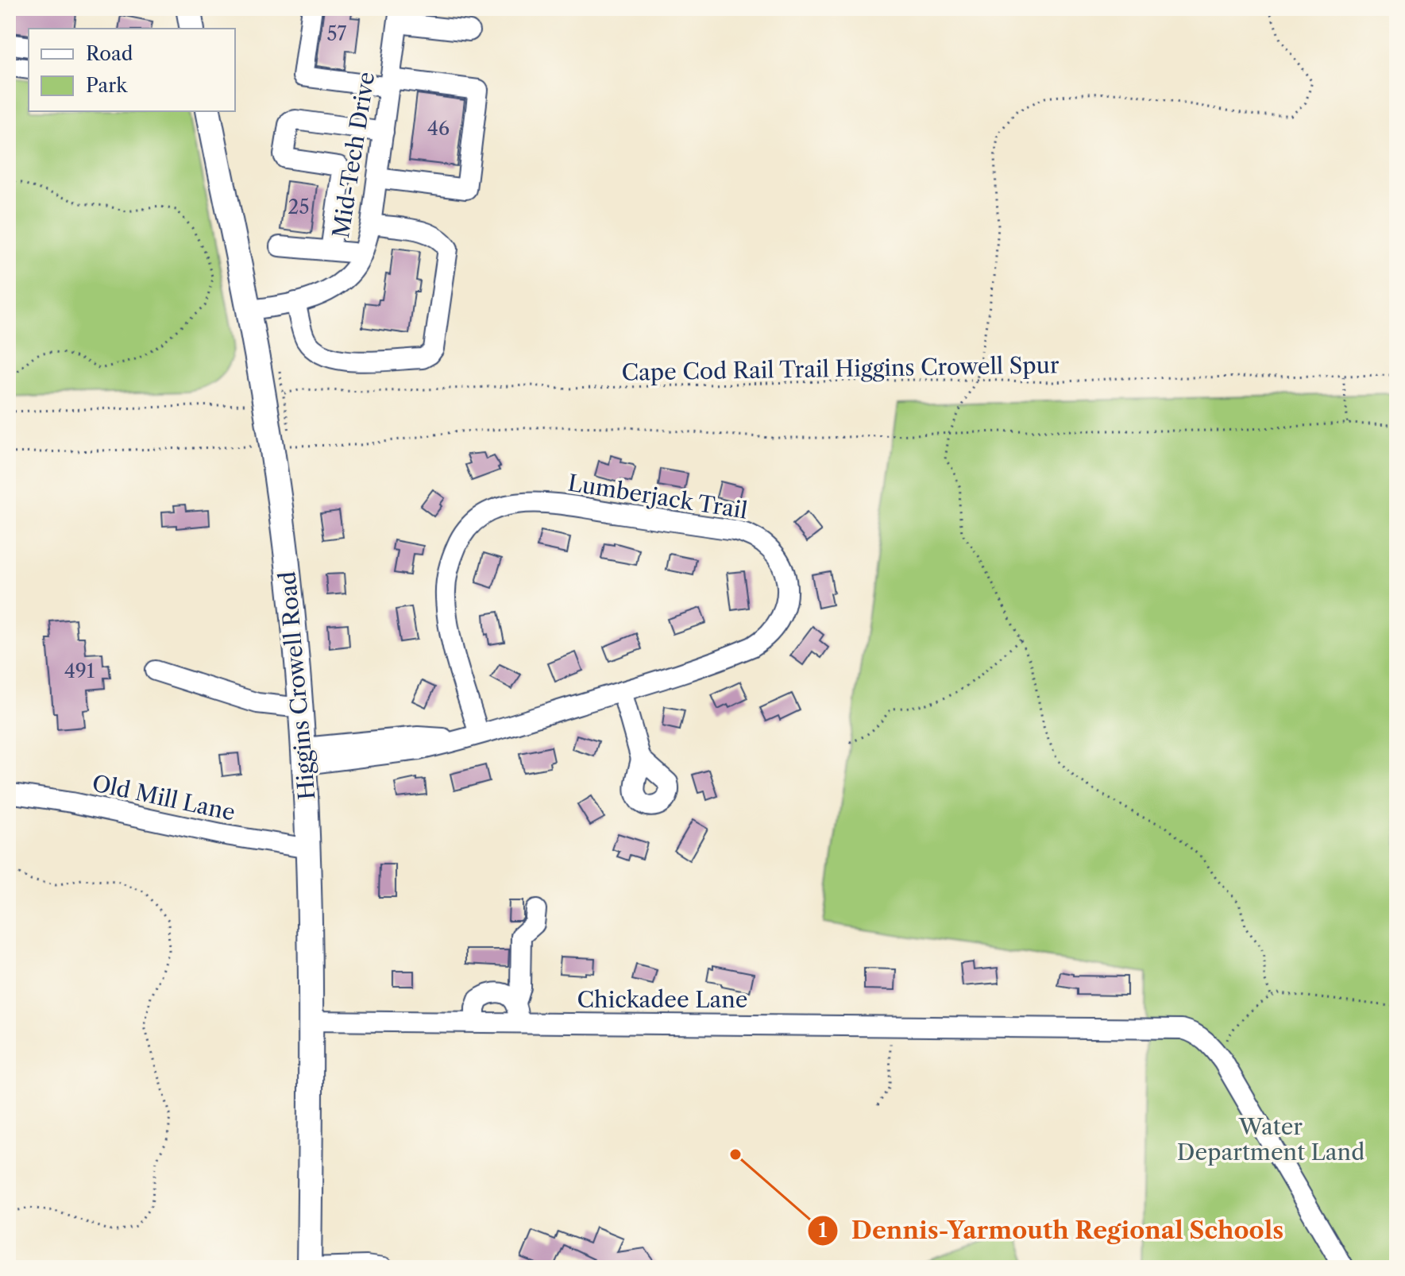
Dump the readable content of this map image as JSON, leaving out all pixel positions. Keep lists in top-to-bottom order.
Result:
{
  "streets": {
    "main road": ["Higgins Crowell Road"],
    "street": [
      "Mid-Tech Drive",
      "Lumberjack Trail",
      "Old Mill Lane",
      "Chickadee Lane"
    ],
    "path": ["Cape Cod Rail Trail Higgins Crowell Spur"]
  },
  "crossings": [
    ["Mid-Tech Drive", "Higgins Crowell Road"],
    ["Cape Cod Rail Trail Higgins Crowell Spur", "Higgins Crowell Road"],
    ["Lumberjack Trail", "Higgins Crowell Road"],
    ["Higgins Crowell Road", "Old Mill Lane"],
    ["Higgins Crowell Road", "Chickadee Lane"]
  ],
  "parks": ["Water Department Land"],
  "places": ["Dennis-Yarmouth Regional Schools"],
  "house_numbers": [
    "57",
    "46",
    "25",
    "491"
  ],
  "legend": ["Road", "Park"]
}
